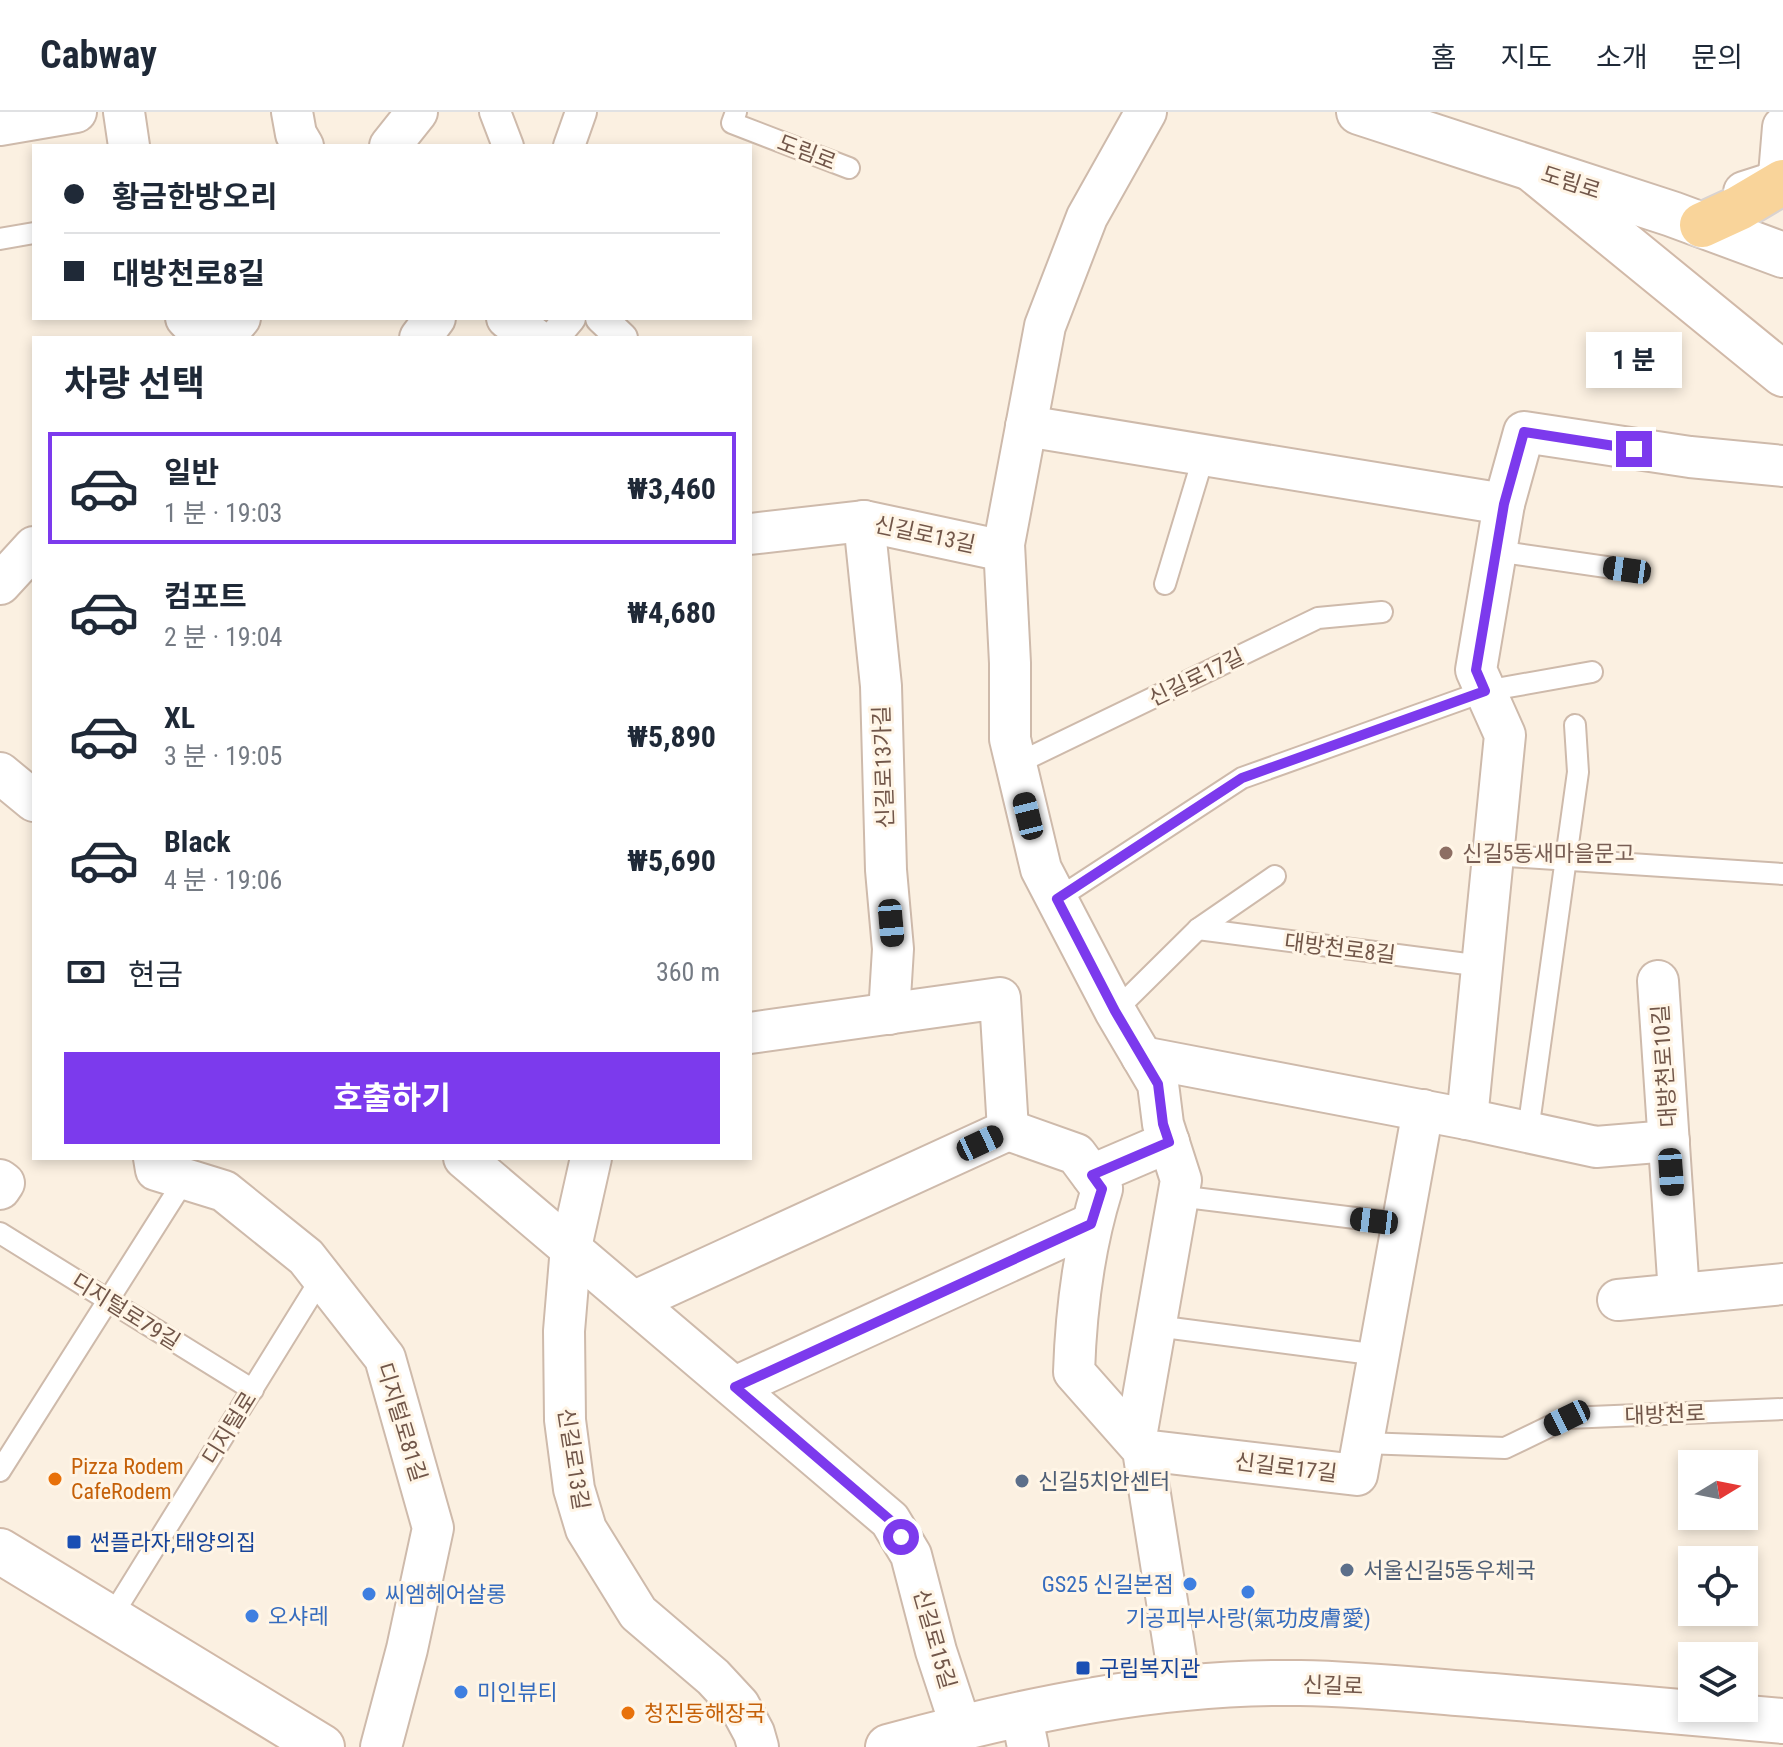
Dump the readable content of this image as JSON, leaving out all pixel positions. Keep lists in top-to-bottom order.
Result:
{
  "streets": {
    "main road": ["도림로", "신길로"],
    "street": [
      "신길로13길",
      "신길로17길",
      "신길로13가길",
      "대방천로10길",
      "디지털로81길",
      "신길로15길"
    ],
    "lane": [
      "대방천로8길",
      "디지털로79길",
      "대방천로",
      "디지털로"
    ]
  },
  "crossings": [
    ["신길로13길", "신길로13가길"],
    ["신길로13길", "신길로15길"],
    ["신길로17길", "대방천로"],
    ["디지털로79길", "디지털로"],
    ["디지털로81길", "디지털로"],
    ["신길로15길", "신길로"]
  ],
  "places": {
    "other": [
      "신길5동새마을문고",
      "Pizza Rodem CafeRodem",
      "신길5치안센터",
      "서울신길5동우체국",
      "GS25 신길본점",
      "기공피부사랑(氣功皮膚愛)",
      "씨엠헤어살롱",
      "오샤레",
      "미인뷰티",
      "청진동해장국"
    ],
    "transit": ["썬플라자,태양의집", "구립복지관"]
  },
  "north": "right",
  "page": {
    "header": "Cabway",
    "nav": [
      "홈",
      "지도",
      "소개",
      "문의"
    ],
    "banner": ["황금한방오리", "대방천로8길"],
    "bubble": "1 분",
    "heading": "차량 선택",
    "list": [
      {
        "name": "일반",
        "note": "1 분 · 19:03",
        "value": "₩3,460"
      },
      {
        "name": "컴포트",
        "note": "2 분 · 19:04",
        "value": "₩4,680"
      },
      {
        "name": "XL",
        "note": "3 분 · 19:05",
        "value": "₩5,890"
      },
      {
        "name": "Black",
        "note": "4 분 · 19:06",
        "value": "₩5,690"
      }
    ],
    "pay": ["현금", "360 m"],
    "buttons": "호출하기"
  }
}
